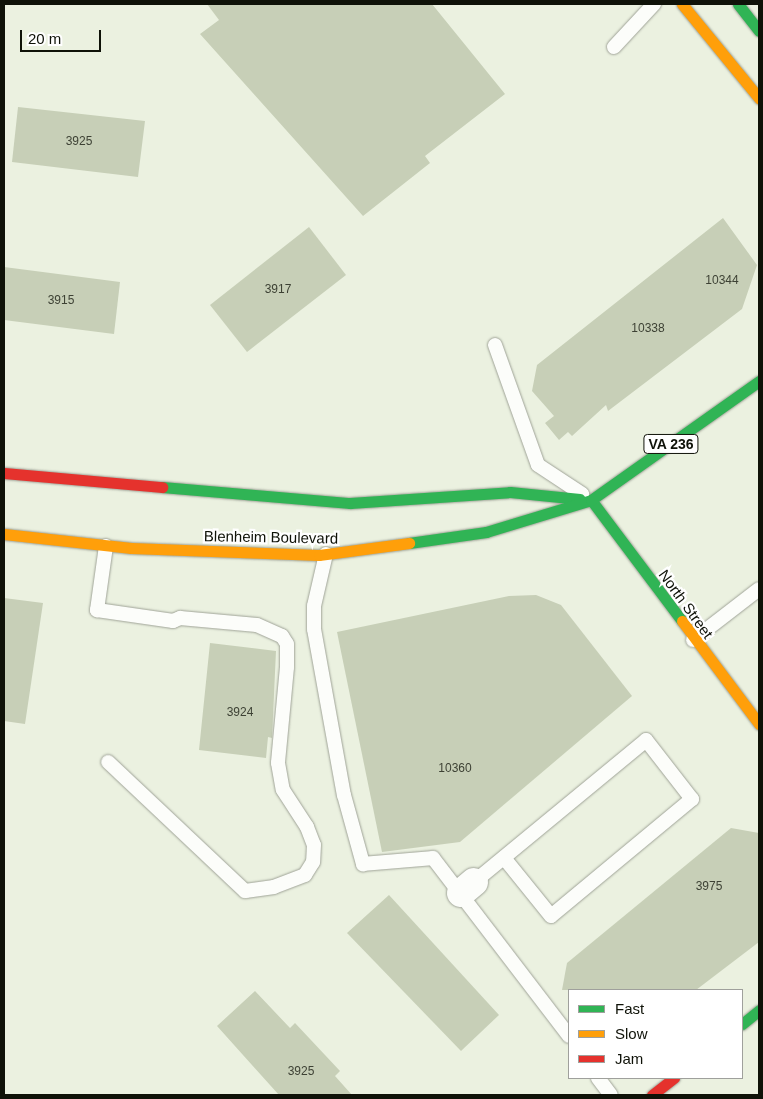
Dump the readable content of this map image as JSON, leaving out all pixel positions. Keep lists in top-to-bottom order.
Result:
{
  "streets": {
    "main road": ["VA 236", "Blenheim Boulevard", "North Street"]
  },
  "crossings": [
    ["Blenheim Boulevard", "North Street"]
  ],
  "house_numbers": [
    "3925",
    "10344",
    "3917",
    "3915",
    "10338",
    "3924",
    "10360",
    "3975",
    "3925"
  ],
  "legend": ["Fast", "Slow", "Jam"],
  "scale_bar": "20 m"
}
